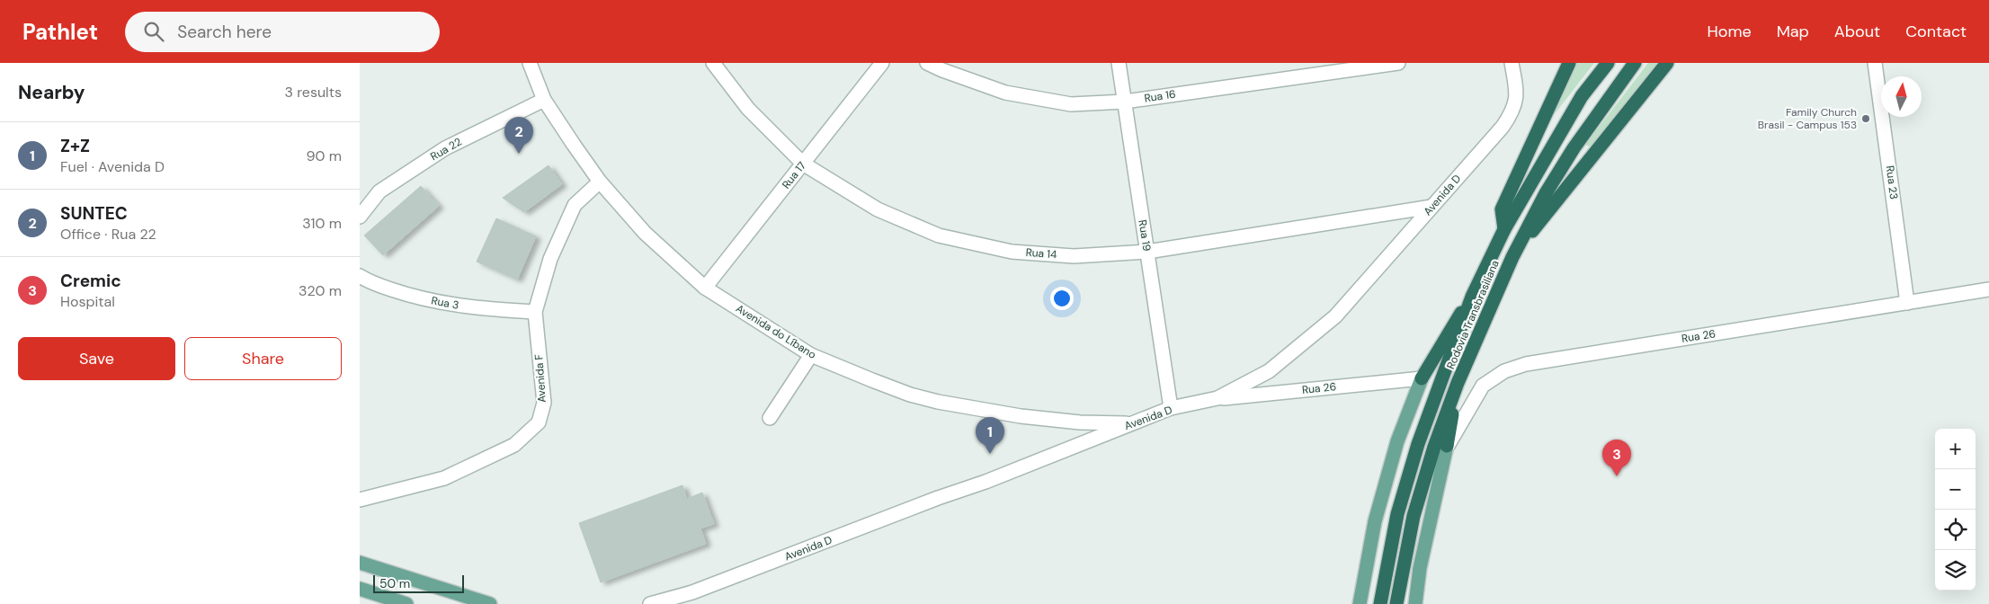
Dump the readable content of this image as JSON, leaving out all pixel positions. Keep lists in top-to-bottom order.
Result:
{
  "streets": {
    "highway": ["Rodovia Transbrasiliana"],
    "street": [
      "Rua 16",
      "Rua 22",
      "Rua 17",
      "Rua 23",
      "Avenida D",
      "Rua 19",
      "Rua 14",
      "Rua 3",
      "Avenida do Líbano",
      "Rua 26",
      "Avenida F"
    ]
  },
  "crossings": [
    ["Rua 16", "Rua 19"],
    ["Rua 22", "Avenida do Líbano"],
    ["Rua 17", "Rua 14"],
    ["Rua 17", "Avenida do Líbano"],
    ["Rua 23", "Rua 26"],
    ["Avenida D", "Rua 19"],
    ["Avenida D", "Rua 14"],
    ["Avenida D", "Avenida do Líbano"],
    ["Avenida D", "Rua 26"],
    ["Rua 19", "Rua 14"],
    ["Rua 3", "Avenida F"],
    ["Avenida do Líbano", "Avenida F"]
  ],
  "places": ["Family Church Brasil - Campus 153"],
  "scale_bar": "50 m",
  "north": "top",
  "page": {
    "header": "Pathlet",
    "search": "Search here",
    "nav": [
      "Home",
      "Map",
      "About",
      "Contact"
    ],
    "heading": ["Nearby", "3 results"],
    "pins": ["2", "1", "3"],
    "list": [
      {
        "mark": "1",
        "name": "Z+Z",
        "note": "Fuel · Avenida D",
        "value": "90 m"
      },
      {
        "mark": "2",
        "name": "SUNTEC",
        "note": "Office · Rua 22",
        "value": "310 m"
      },
      {
        "mark": "3",
        "name": "Cremic",
        "note": "Hospital",
        "value": "320 m"
      }
    ],
    "buttons": ["Save", "Share"],
    "map_buttons": ["+", "−"],
    "scale": "50 m"
  }
}
